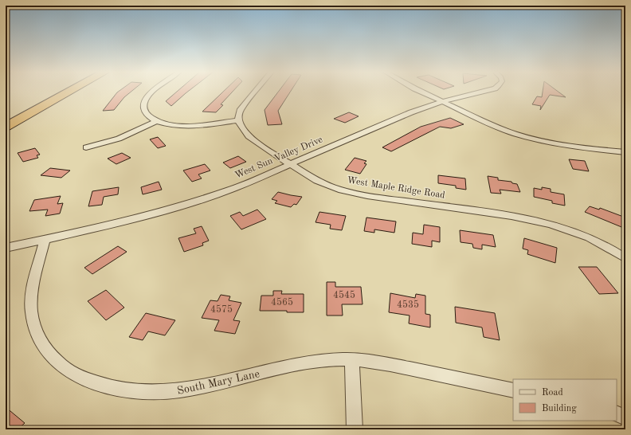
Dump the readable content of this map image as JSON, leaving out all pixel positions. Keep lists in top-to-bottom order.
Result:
{
  "streets": {
    "street": ["West Sun Valley Drive", "West Maple Ridge Road", "South Mary Lane"]
  },
  "crossings": [
    ["West Sun Valley Drive", "West Maple Ridge Road"],
    ["West Sun Valley Drive", "South Mary Lane"]
  ],
  "house_numbers": [
    "4545",
    "4565",
    "4535",
    "4575"
  ],
  "legend": ["Road", "Building"]
}
